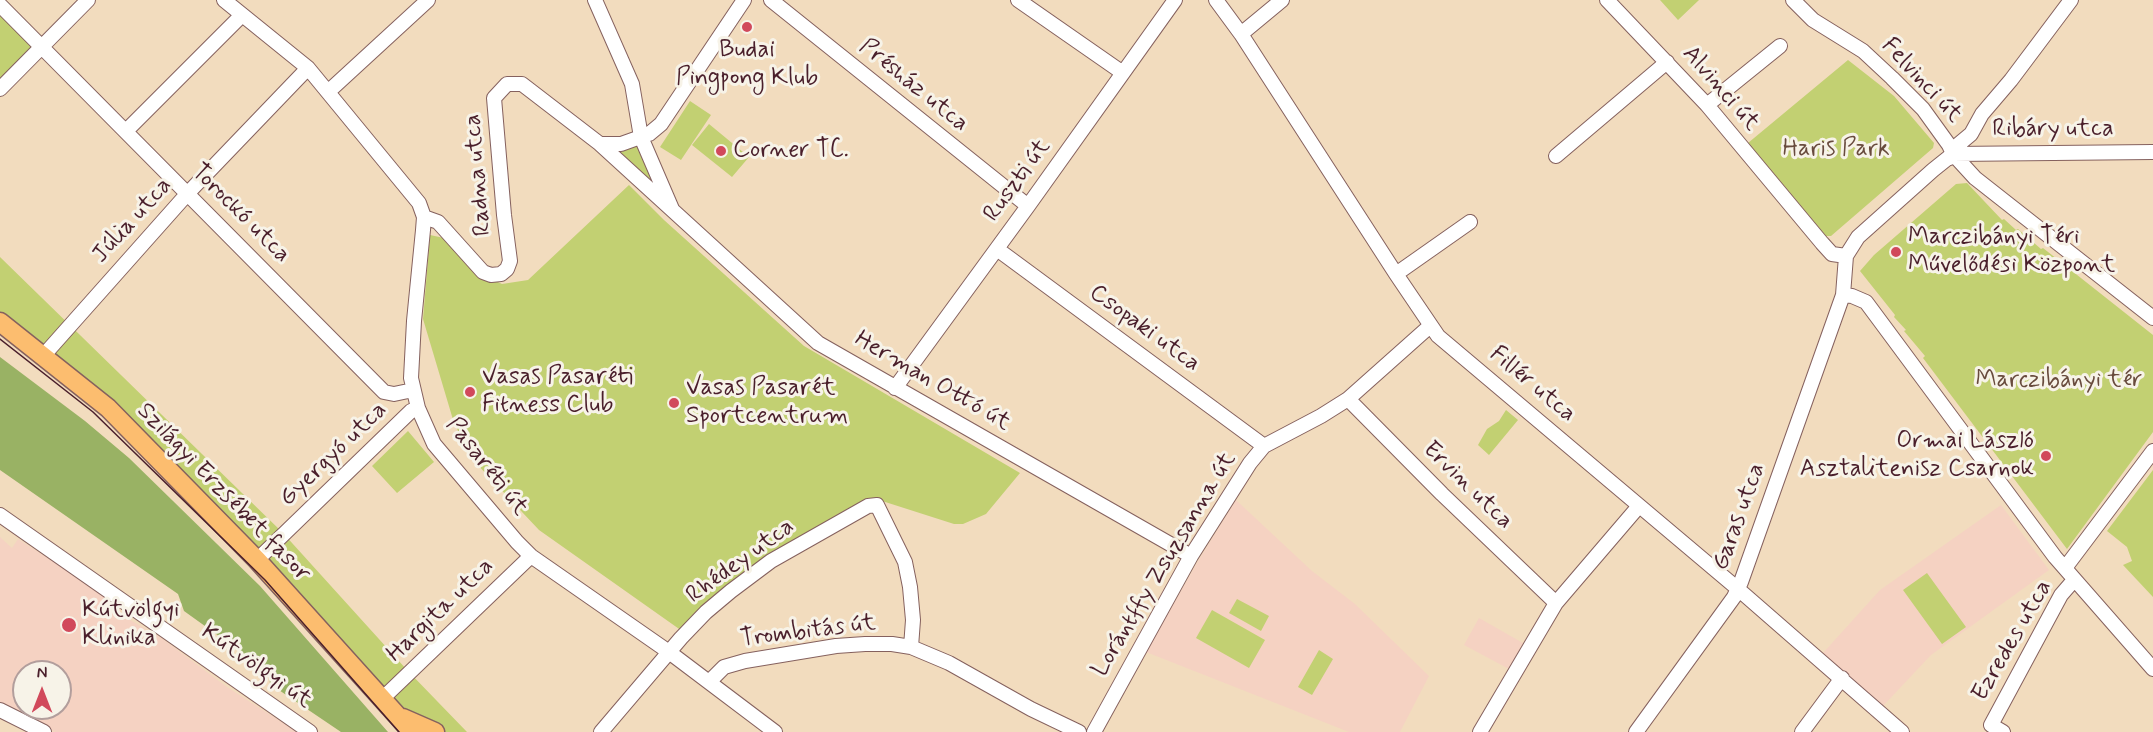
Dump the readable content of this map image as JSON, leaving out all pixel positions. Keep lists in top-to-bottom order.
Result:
{
  "streets": {
    "main road": ["Szilágyi Erzsébet fasor"],
    "street": [
      "Felvinci út",
      "Présház utca",
      "Alvinci út",
      "Ribáry utca",
      "Radna utca",
      "Ruszti út",
      "Torockó utca",
      "Júlia utca",
      "Csopaki utca",
      "Herman Ottó út",
      "Fillér utca",
      "Gyergyó utca",
      "Pasaréti út",
      "Ervin utca",
      "Garas utca",
      "Rhédey utca",
      "Lorántffy Zsuzsanna út",
      "Hargita utca",
      "Trombitás út",
      "Ezredes utca",
      "Kútvölgyi út"
    ]
  },
  "crossings": [
    ["Felvinci út", "Ribáry utca"],
    ["Présház utca", "Ruszti út"],
    ["Radna utca", "Herman Ottó út"],
    ["Radna utca", "Pasaréti út"],
    ["Ruszti út", "Csopaki utca"],
    ["Ruszti út", "Herman Ottó út"],
    ["Torockó utca", "Júlia utca"],
    ["Torockó utca", "Pasaréti út"],
    ["Júlia utca", "Szilágyi Erzsébet fasor"],
    ["Csopaki utca", "Lorántffy Zsuzsanna út"],
    ["Herman Ottó út", "Lorántffy Zsuzsanna út"],
    ["Fillér utca", "Garas utca"],
    ["Fillér utca", "Lorántffy Zsuzsanna út"],
    ["Gyergyó utca", "Pasaréti út"],
    ["Gyergyó utca", "Szilágyi Erzsébet fasor"],
    ["Pasaréti út", "Rhédey utca"],
    ["Pasaréti út", "Hargita utca"],
    ["Pasaréti út", "Trombitás út"],
    ["Ervin utca", "Lorántffy Zsuzsanna út"],
    ["Szilágyi Erzsébet fasor", "Hargita utca"],
    ["Rhédey utca", "Trombitás út"]
  ],
  "parks": ["Haris Park", "Marczibányi tér"],
  "places": [
    "Budai Pingpong Klub",
    "Corner TC.",
    "Marczibányi Téri Művelődési Központ",
    "Vasas Pasaréti Fitness Club",
    "Vasas Pasarét Sportcentrum",
    "Ormai László Asztalitenisz Csarnok",
    "Kútvölgyi Klinika"
  ],
  "north": "top"
}
